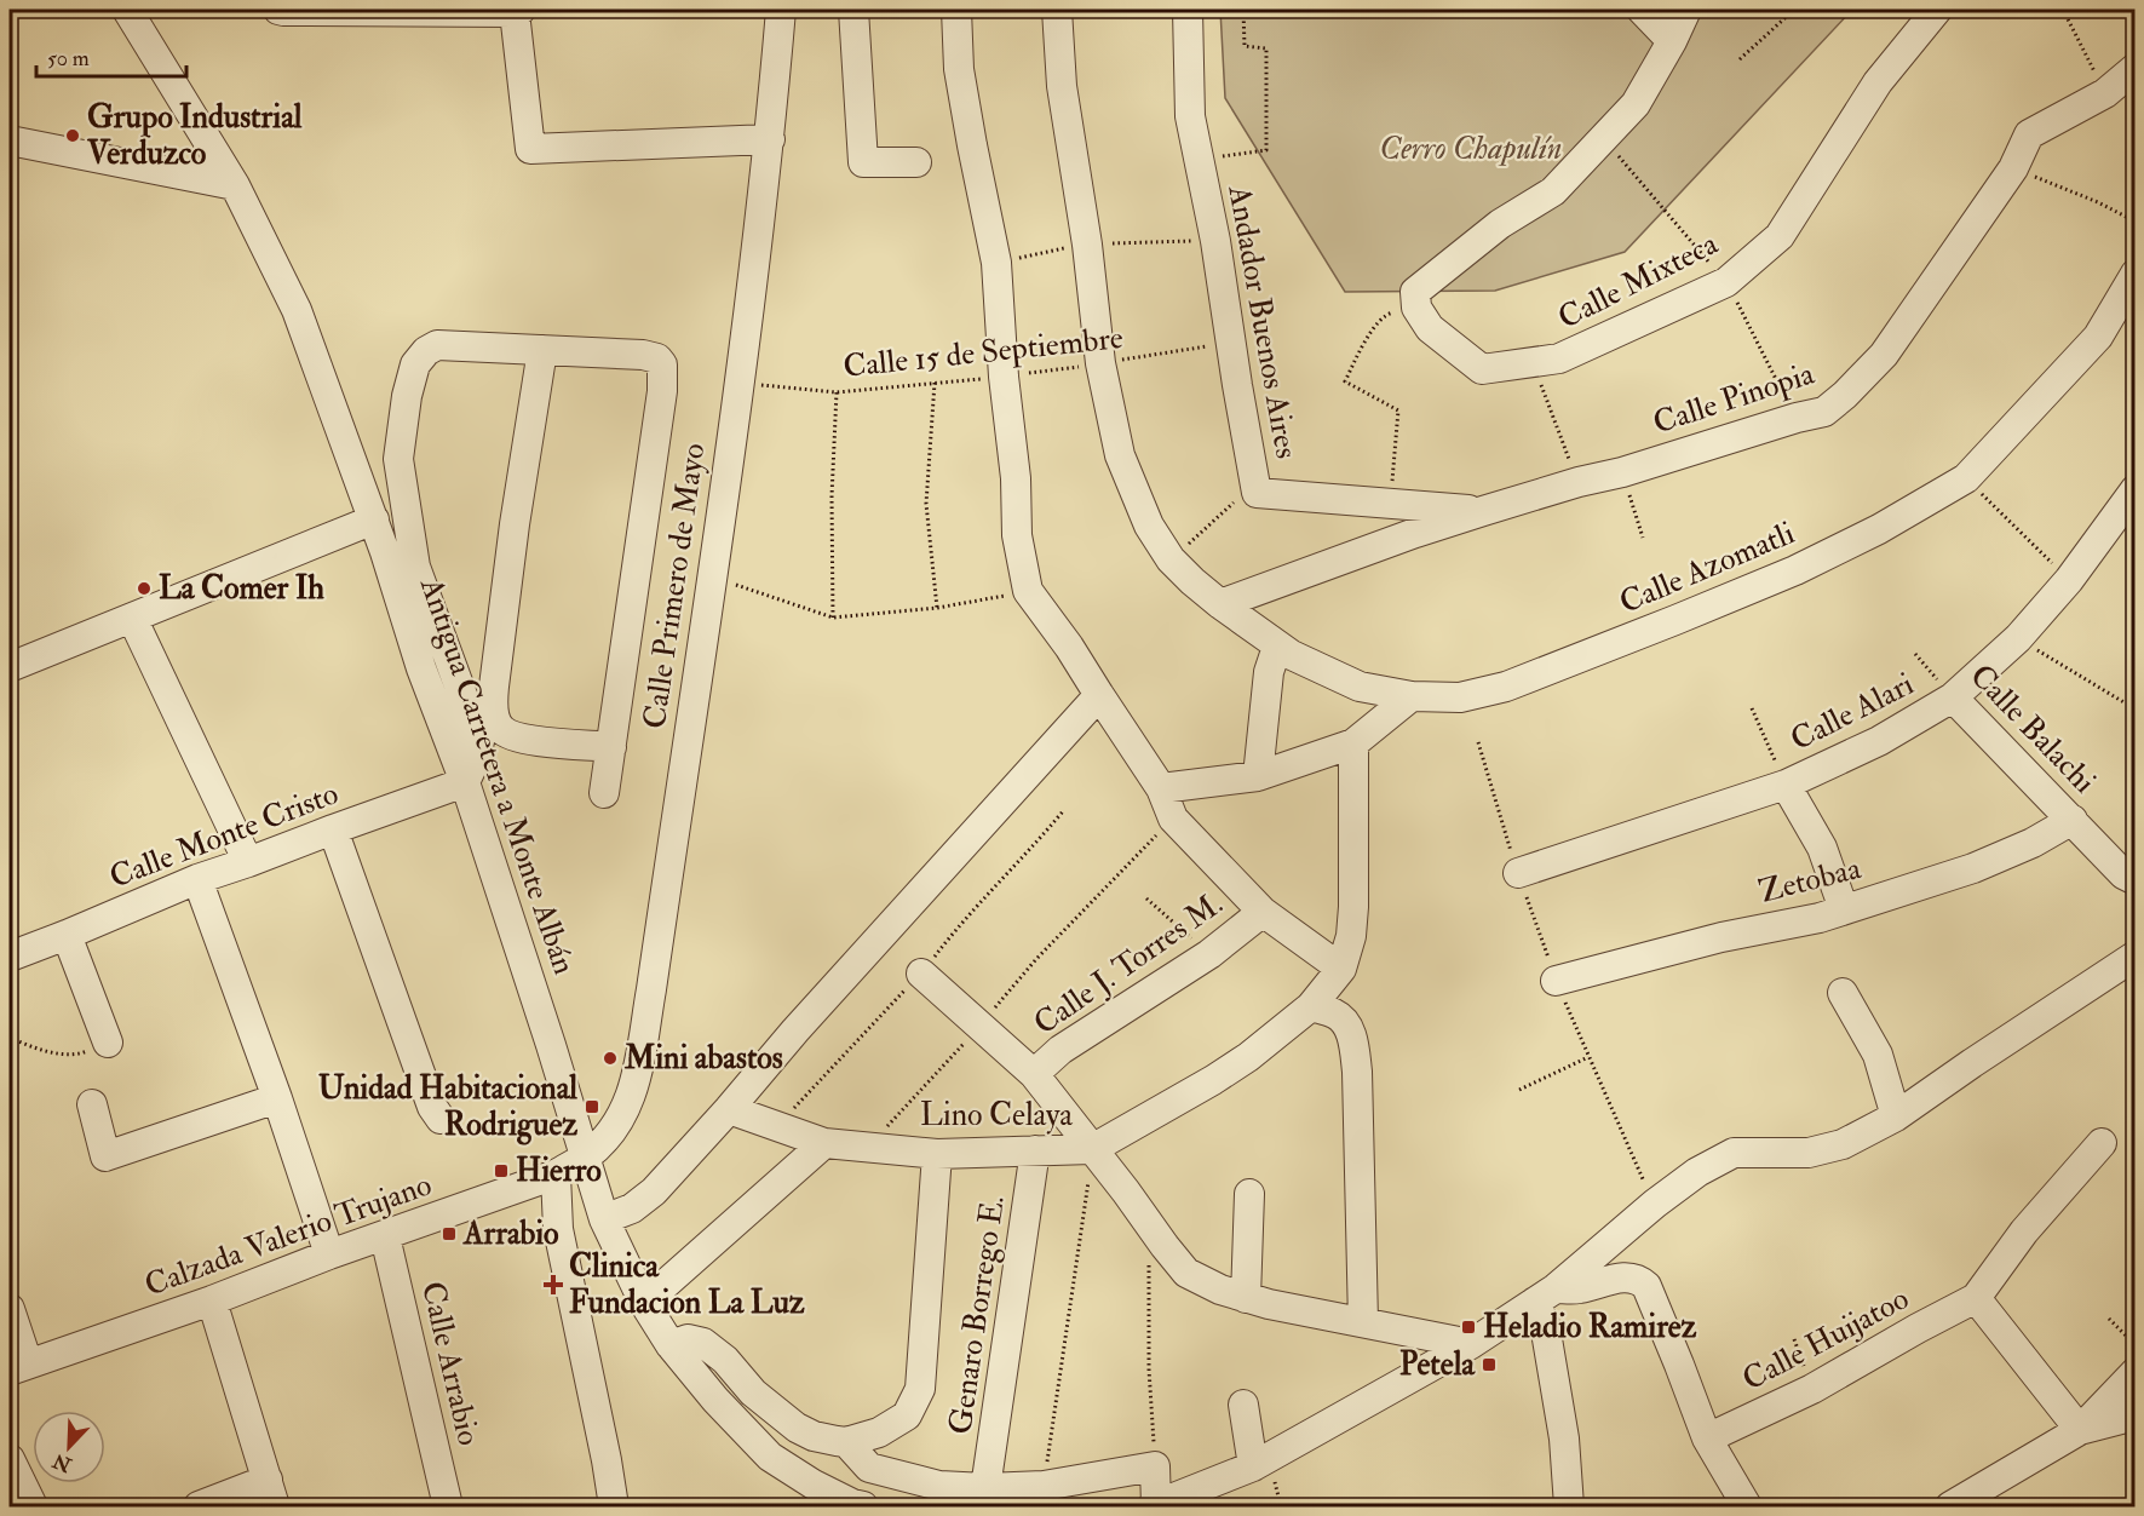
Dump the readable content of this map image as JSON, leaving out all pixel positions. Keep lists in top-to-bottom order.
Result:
{
  "streets": {
    "street": [
      "Calle Mixteca",
      "Andador Buenos Aires",
      "Calle Pinopia",
      "Calle Azomatli",
      "Calle Primero de Mayo",
      "Calle Alari",
      "Calle Balachi",
      "Antigua Carretera a Monte Albán",
      "Calle Monte Cristo",
      "Zetobaa",
      "Calle J. Torres M.",
      "Lino Celaya",
      "Calzada Valerio Trujano",
      "Genaro Borrego E.",
      "Calle Huijatoo",
      "Calle Arrabio"
    ],
    "path": ["Calle 15 de Septiembre"]
  },
  "crossings": [
    ["Andador Buenos Aires", "Calle 15 de Septiembre"],
    ["Andador Buenos Aires", "Calle Pinopia"],
    ["Calle 15 de Septiembre", "Calle Azomatli"],
    ["Calle 15 de Septiembre", "Calle Primero de Mayo"],
    ["Calle Primero de Mayo", "Antigua Carretera a Monte Albán"],
    ["Calle Primero de Mayo", "Calzada Valerio Trujano"],
    ["Calle Alari", "Calle Balachi"],
    ["Calle Balachi", "Zetobaa"],
    ["Antigua Carretera a Monte Albán", "Calle Monte Cristo"],
    ["Antigua Carretera a Monte Albán", "Calzada Valerio Trujano"],
    ["Lino Celaya", "Genaro Borrego E."],
    ["Calzada Valerio Trujano", "Calle Arrabio"]
  ],
  "parks": ["Cerro Chapulín"],
  "places": {
    "other": ["Grupo Industrial Verduzco", "La Comer Ih", "Mini abastos"],
    "transit": [
      "Unidad Habitacional Rodriguez",
      "Hierro",
      "Arrabio",
      "Heladio Ramirez",
      "Petela"
    ],
    "health": ["Clinica Fundacion La Luz"]
  },
  "scale_bar": "50 m",
  "north": "bottom left"
}
